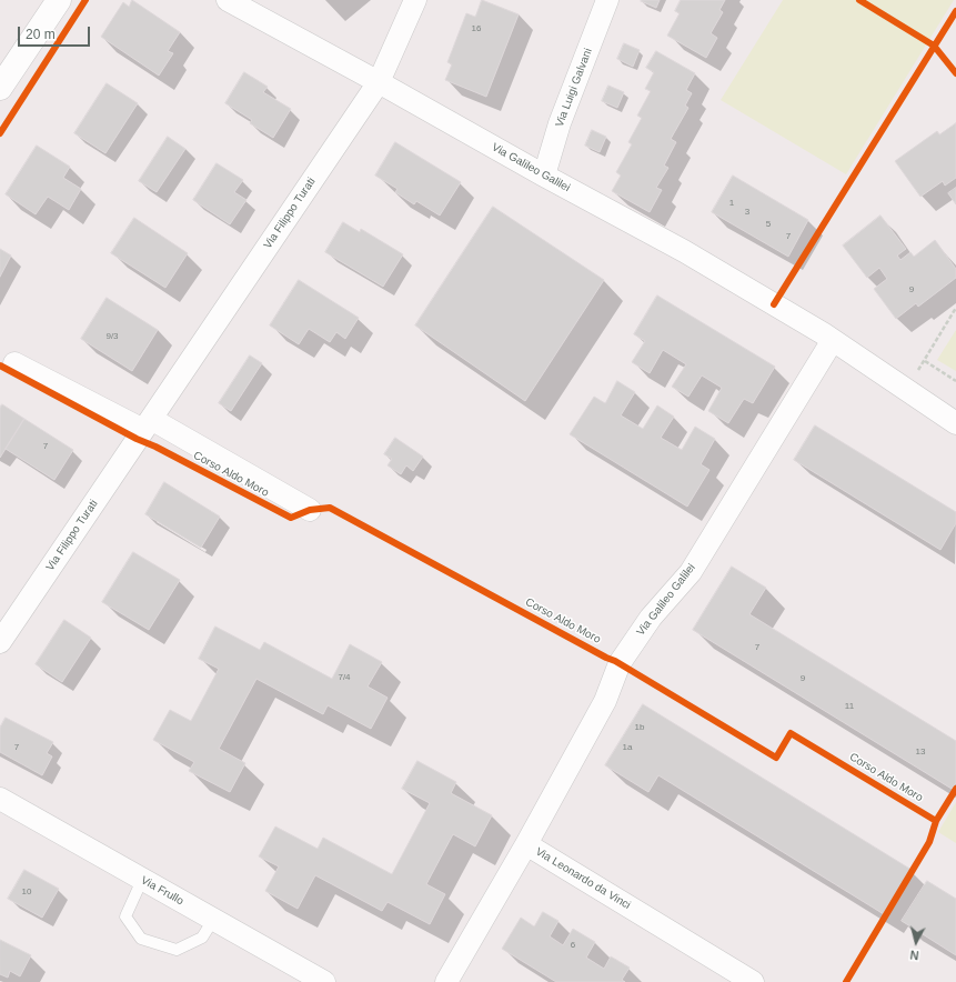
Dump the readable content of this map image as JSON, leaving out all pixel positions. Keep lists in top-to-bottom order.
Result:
{
  "streets": {
    "street": [
      "Via Luigi Galvani",
      "Via Galileo Galilei",
      "Via Filippo Turati",
      "Via Leonardo da Vinci",
      "Via Frullo"
    ],
    "cycle path": ["Corso Aldo Moro"]
  },
  "crossings": [
    ["Via Luigi Galvani", "Via Galileo Galilei"],
    ["Via Galileo Galilei", "Via Filippo Turati"],
    ["Via Galileo Galilei", "Via Leonardo da Vinci"]
  ],
  "house_numbers": [
    "16",
    "1",
    "3",
    "5",
    "7",
    "9",
    "9/3",
    "7",
    "7",
    "7/4",
    "9",
    "11",
    "1b",
    "7",
    "1a",
    "13",
    "10",
    "6"
  ],
  "scale_bar": "20 m",
  "north": "bottom"
}
